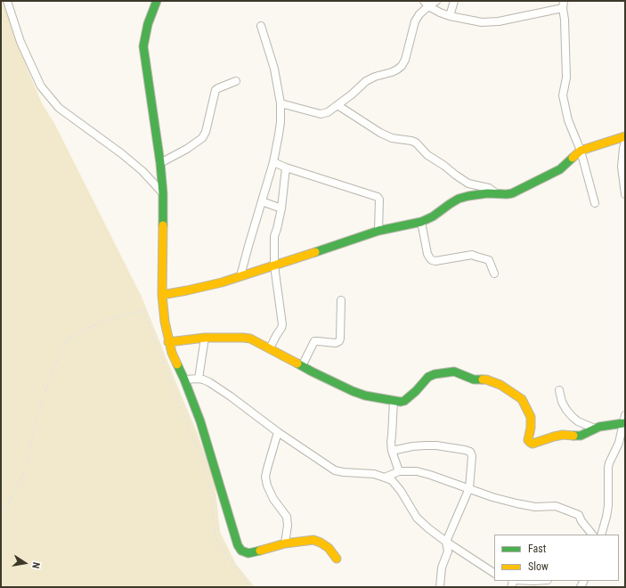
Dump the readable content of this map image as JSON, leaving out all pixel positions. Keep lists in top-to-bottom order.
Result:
{
  "legend": ["Fast", "Slow"],
  "north": "right"
}
